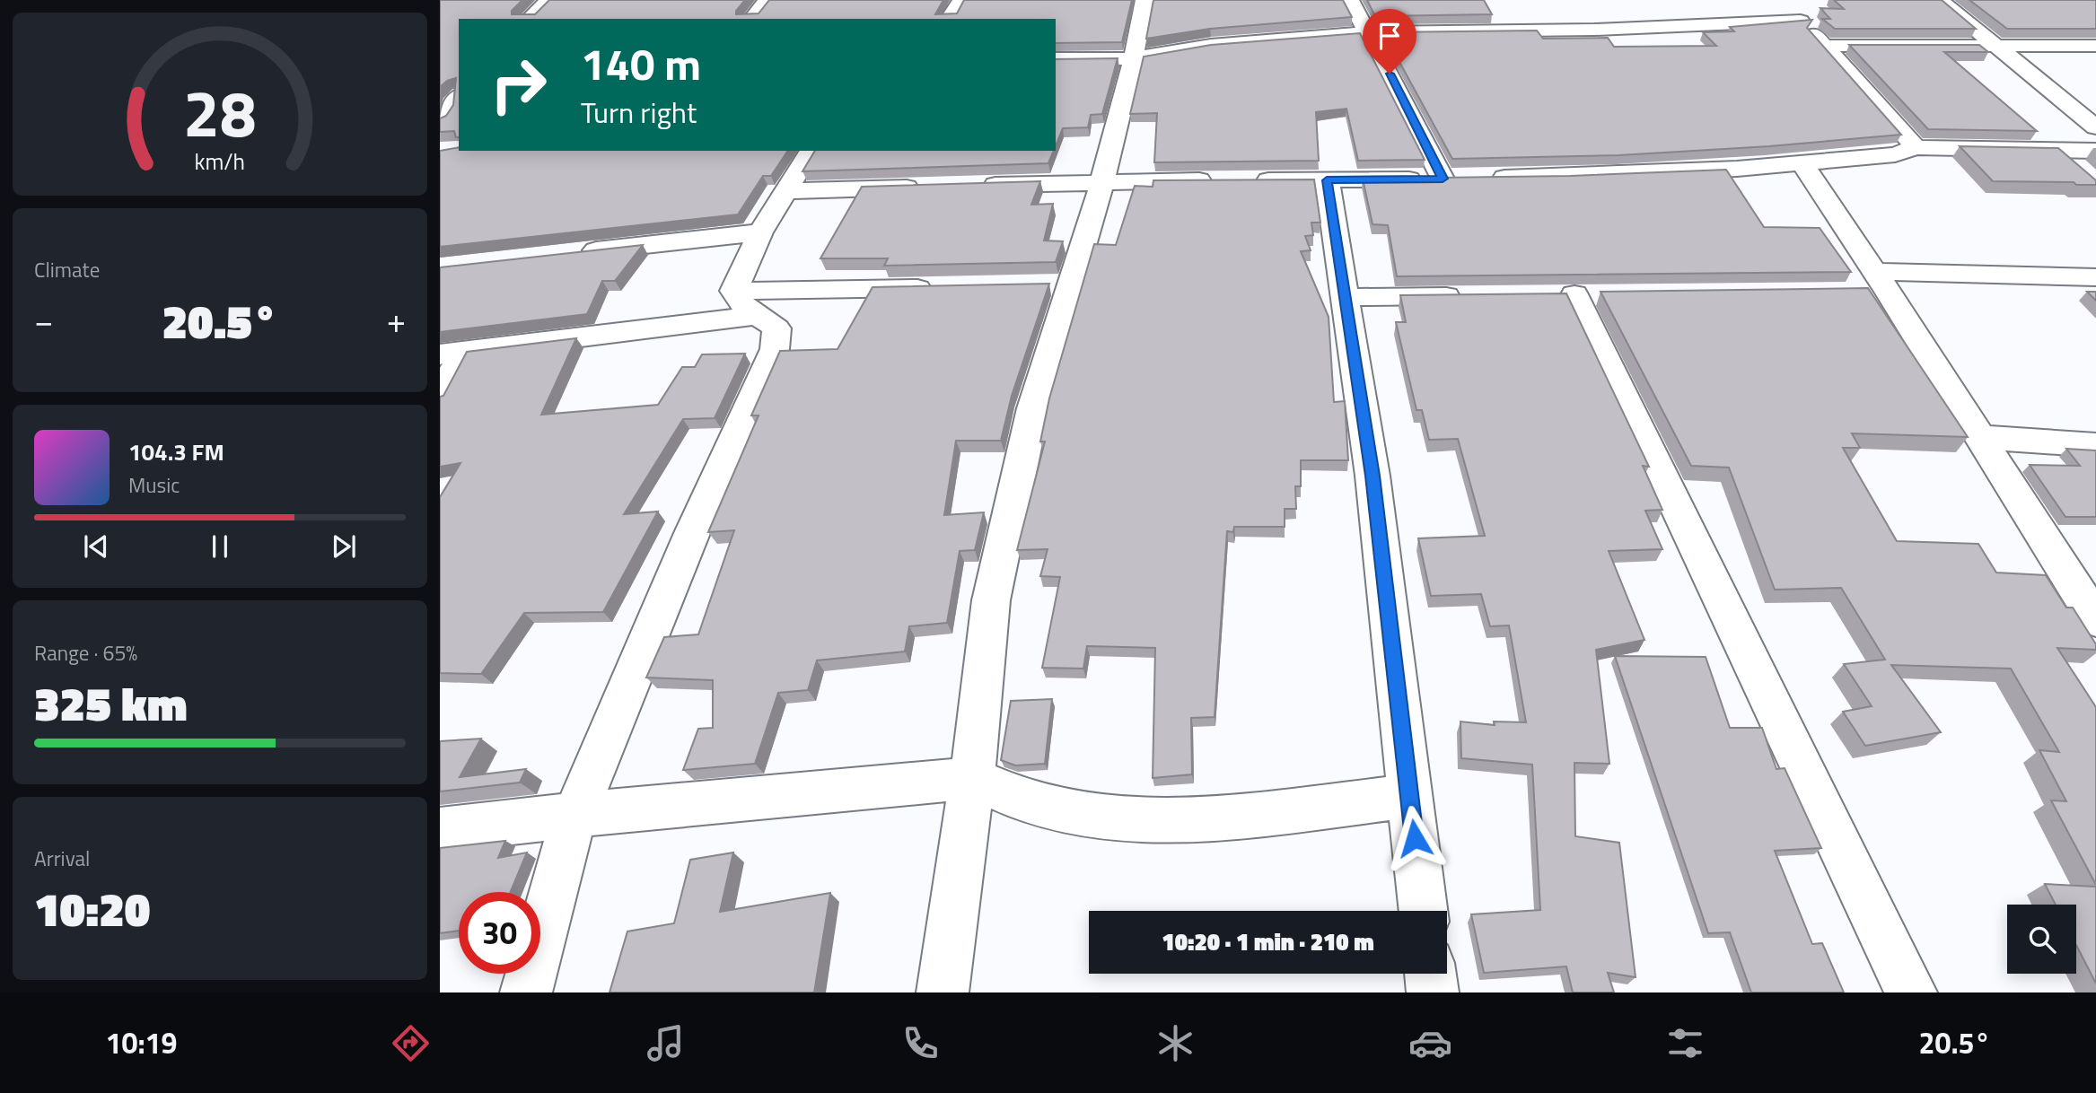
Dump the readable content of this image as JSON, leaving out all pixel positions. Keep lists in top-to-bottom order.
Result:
{
  "page": {
    "turn": ["140 m", "Turn right"],
    "tile": [
      "Climate",
      ["Range · 65%", "325 km"],
      ["Arrival", "10:20"]
    ],
    "heat": ["−", "20.5°", "+"],
    "song": ["104.3 FM", "Music"],
    "limit": "30",
    "trip": "10:20 · 1 min · 210 m",
    "tabs": ["10:19", "20.5°"],
    "gauge": ["28", "km/h"]
  }
}
